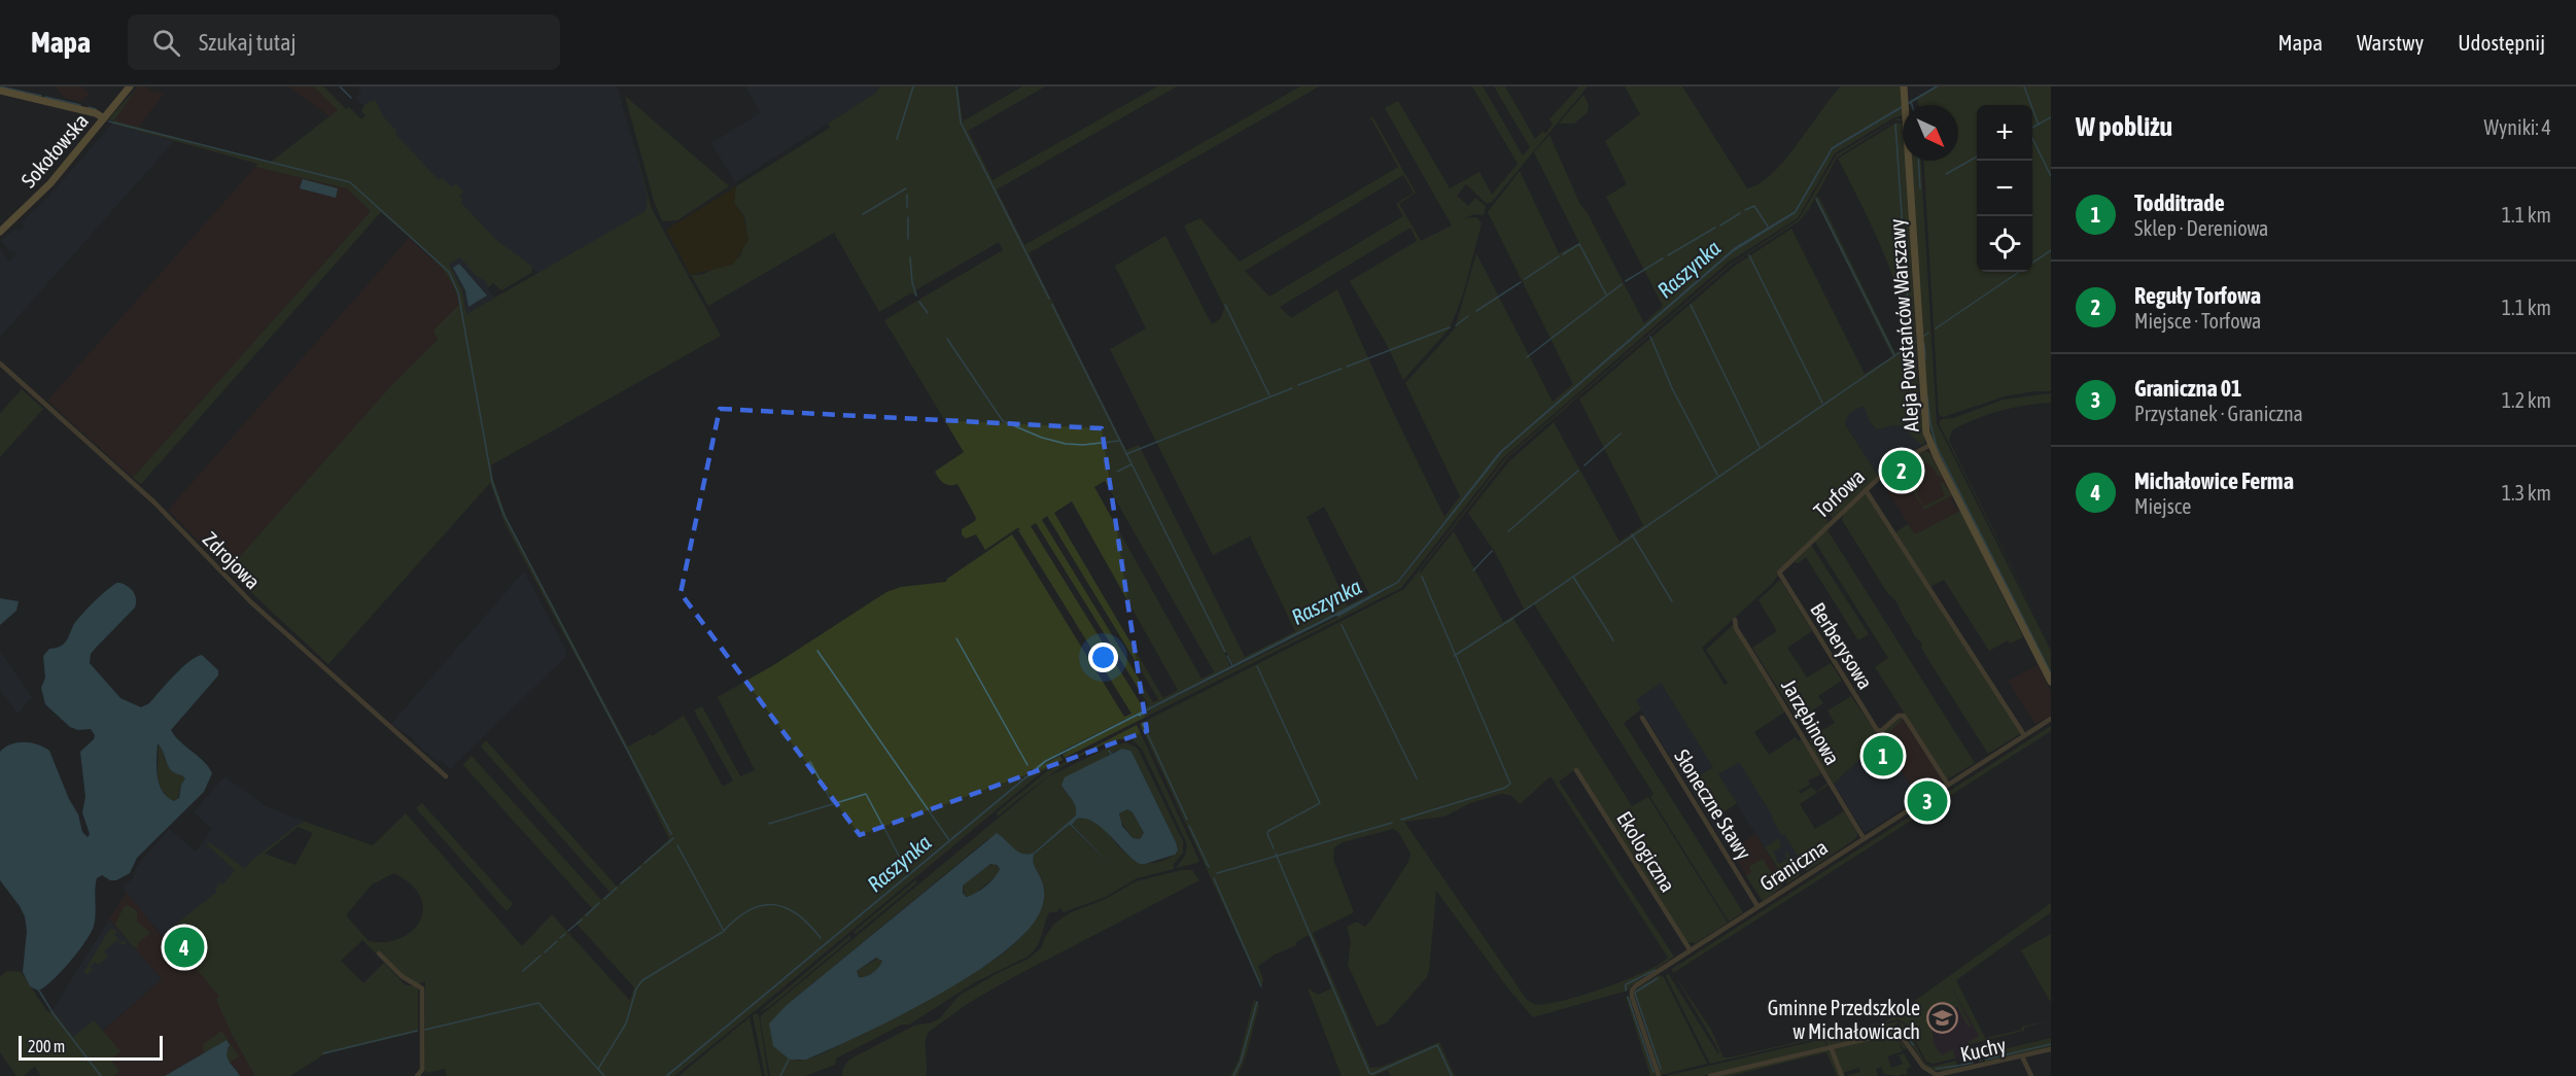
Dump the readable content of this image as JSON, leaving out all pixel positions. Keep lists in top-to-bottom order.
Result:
{
  "streets": {
    "street": [
      "Sokołowska",
      "Aleja Powstańców Warszawy",
      "Torfowa",
      "Zdrojowa",
      "Berberysowa",
      "Jarzębinowa",
      "Słoneczne Stawy",
      "Ekologiczna",
      "Graniczna",
      "Kuchy"
    ]
  },
  "crossings": [
    ["Aleja Powstańców Warszawy", "Torfowa"],
    ["Torfowa", "Berberysowa"],
    ["Berberysowa", "Graniczna"],
    ["Jarzębinowa", "Graniczna"],
    ["Słoneczne Stawy", "Graniczna"],
    ["Ekologiczna", "Graniczna"]
  ],
  "water": ["Raszynka"],
  "places": {
    "school or university": ["Gminne Przedszkole w Michałowicach"]
  },
  "scale_bar": "200 m",
  "north": "bottom right",
  "page": {
    "header": "Mapa",
    "search": "Szukaj tutaj",
    "nav": ["Mapa", "Warstwy", "Udostępnij"],
    "heading": ["W pobliżu", "Wyniki: 4"],
    "map_buttons": ["+", "−"],
    "list": [
      {
        "mark": "1",
        "name": "Todditrade",
        "note": "Sklep · Dereniowa",
        "value": "1.1 km"
      },
      {
        "mark": "2",
        "name": "Reguły Torfowa",
        "note": "Miejsce · Torfowa",
        "value": "1.1 km"
      },
      {
        "mark": "3",
        "name": "Graniczna 01",
        "note": "Przystanek · Graniczna",
        "value": "1.2 km"
      },
      {
        "mark": "4",
        "name": "Michałowice Ferma",
        "note": "Miejsce",
        "value": "1.3 km"
      }
    ],
    "pins": [
      "2",
      "1",
      "3",
      "4"
    ],
    "scale": "200 m"
  }
}
